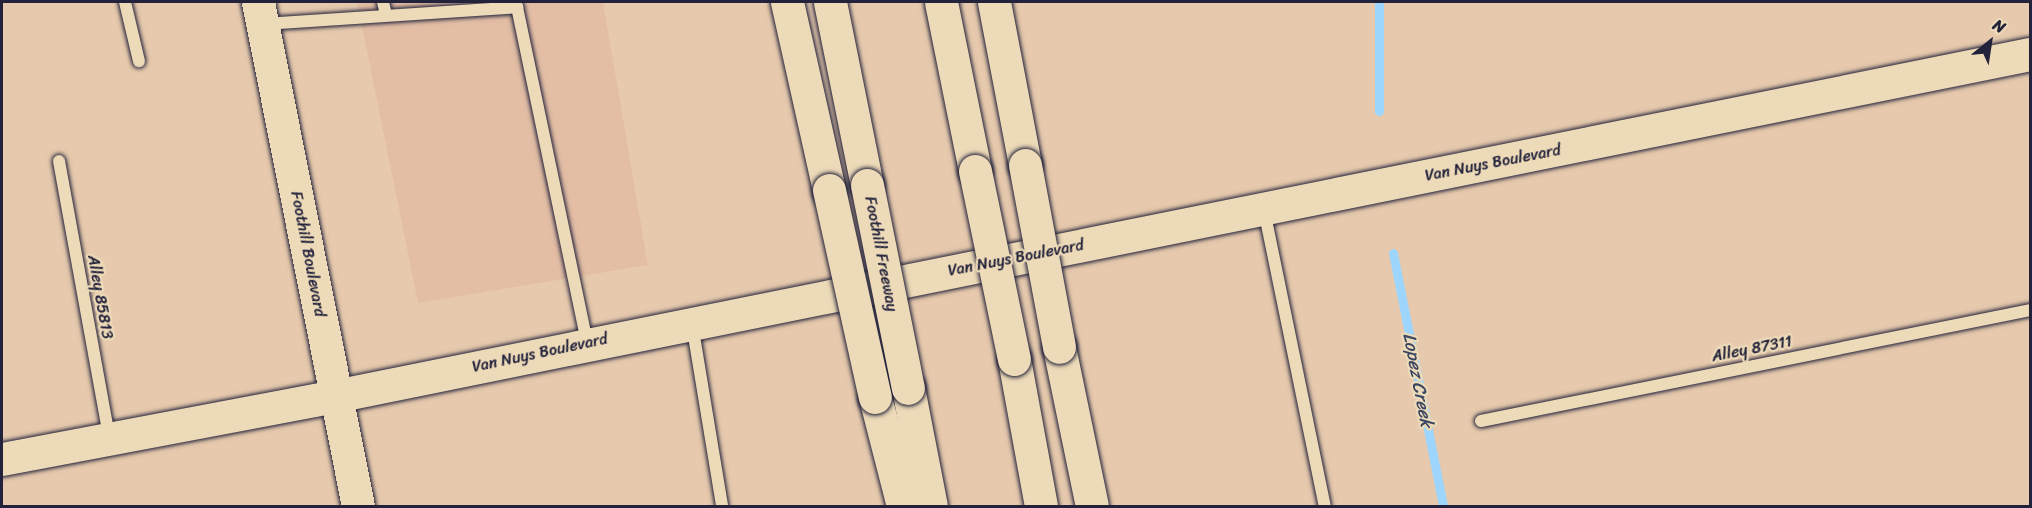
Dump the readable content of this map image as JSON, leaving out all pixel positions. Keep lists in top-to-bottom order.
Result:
{
  "streets": {
    "main road": ["Van Nuys Boulevard", "Foothill Boulevard", "Foothill Freeway"],
    "lane": ["Alley 85813", "Alley 87311"]
  },
  "crossings": [
    ["Van Nuys Boulevard", "Foothill Boulevard"],
    ["Van Nuys Boulevard", "Alley 85813"]
  ],
  "water": ["Lopez Creek"],
  "north": "top right"
}
